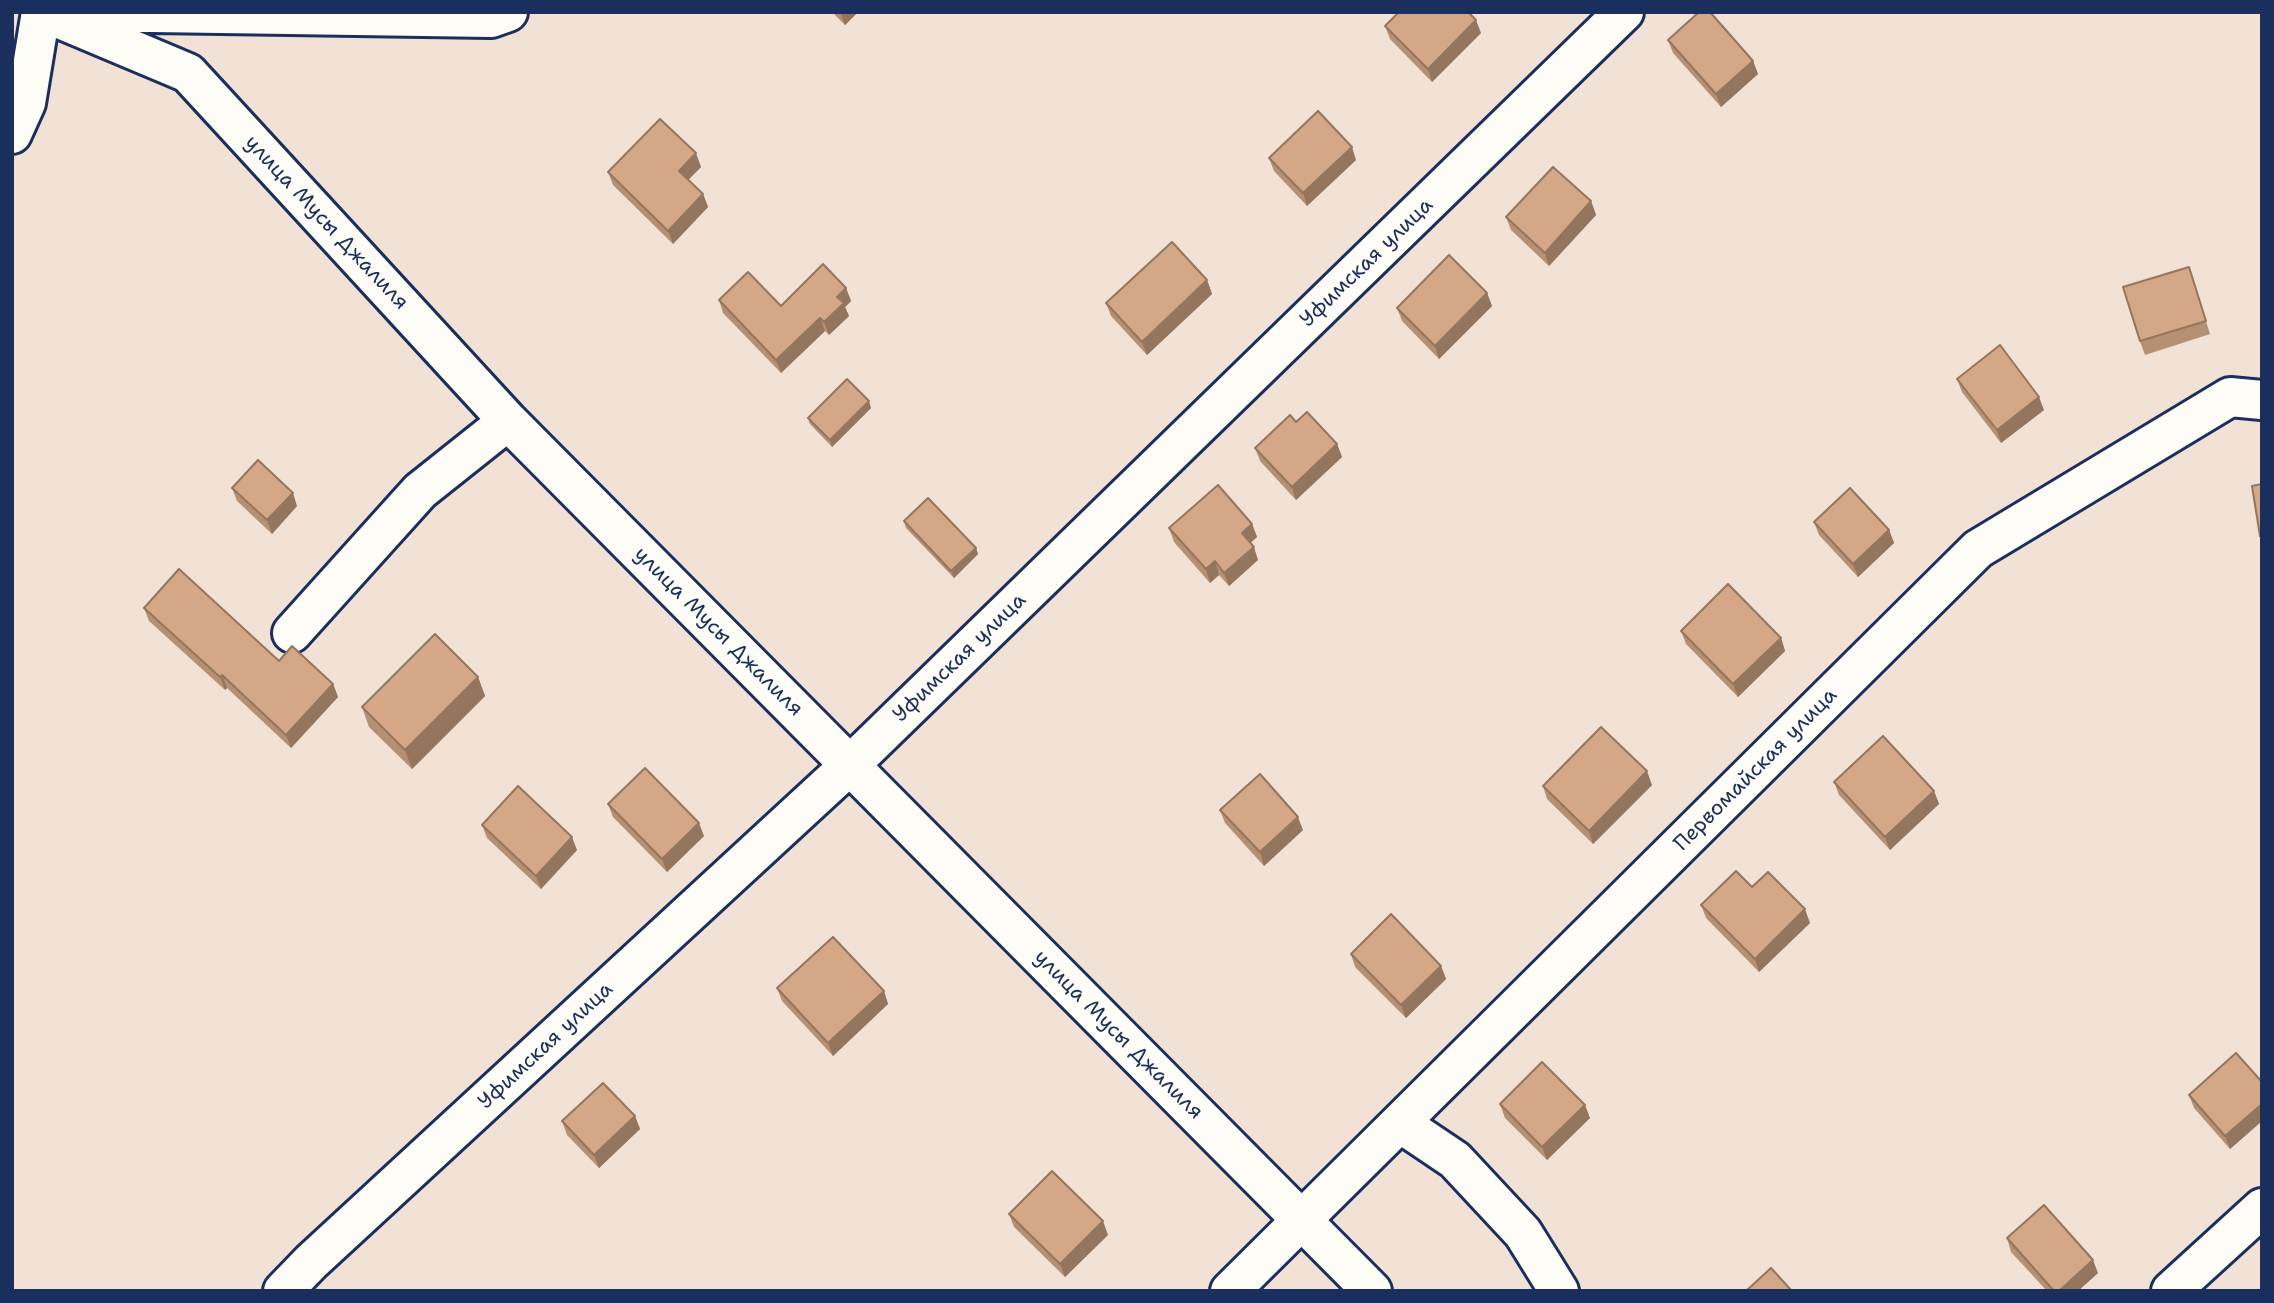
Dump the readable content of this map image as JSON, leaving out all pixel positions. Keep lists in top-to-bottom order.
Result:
{
  "streets": {
    "street": ["улица Мусы Джалиля", "Уфимская улица", "Первомайская улица"]
  },
  "crossings": [
    ["улица Мусы Джалиля", "Уфимская улица"],
    ["улица Мусы Джалиля", "Первомайская улица"]
  ]
}
